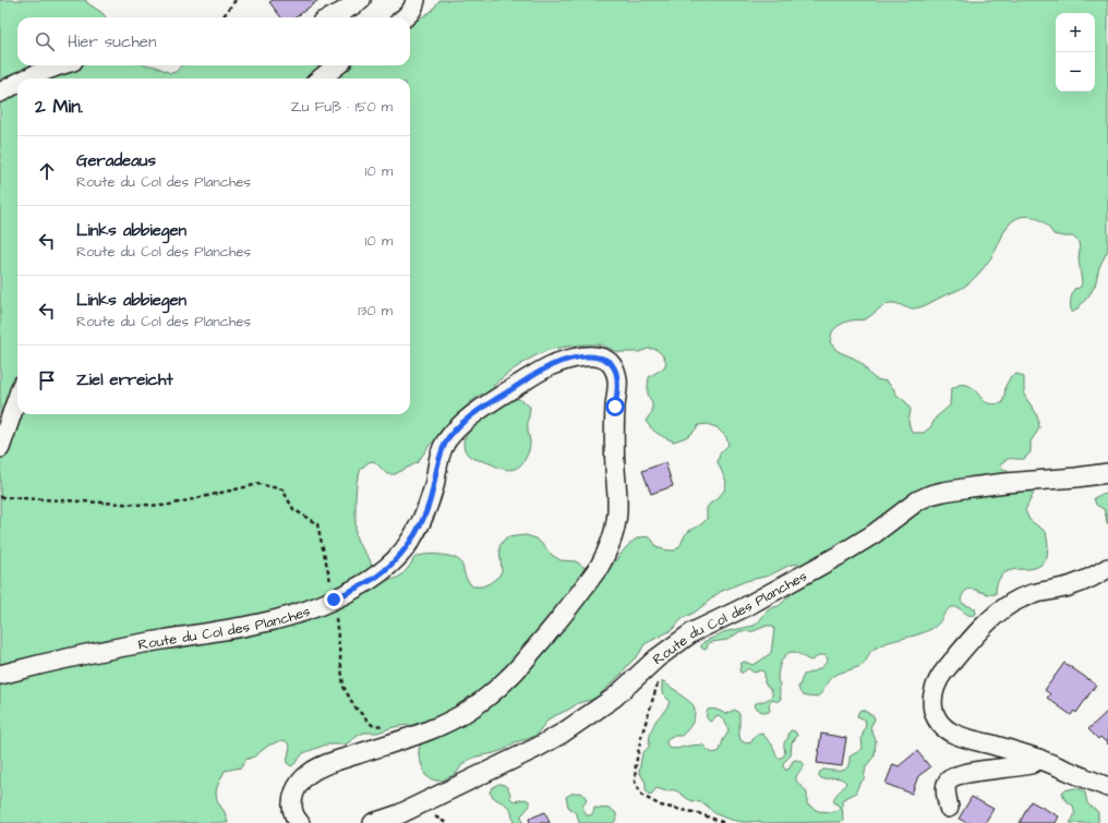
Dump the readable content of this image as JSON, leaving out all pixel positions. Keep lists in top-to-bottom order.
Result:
{
  "streets": {
    "street": ["Route du Col des Planches"]
  },
  "page": {
    "map_buttons": ["+", "−"],
    "search": "Hier suchen",
    "heading": ["2 Min.", "Zu Fuß · 150 m"],
    "list": [
      ["Geradeaus", "Route du Col des Planches", "10 m"],
      ["Links abbiegen", "Route du Col des Planches", "10 m"],
      ["Links abbiegen", "Route du Col des Planches", "130 m"],
      "Ziel erreicht"
    ]
  }
}
